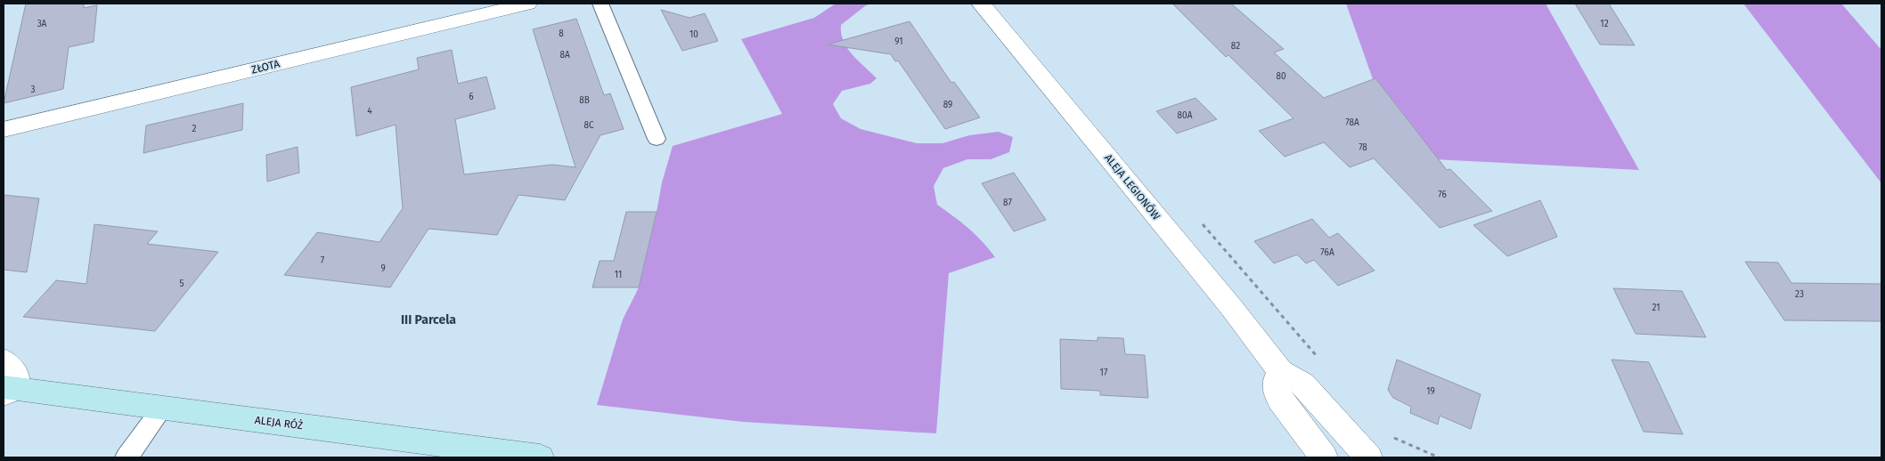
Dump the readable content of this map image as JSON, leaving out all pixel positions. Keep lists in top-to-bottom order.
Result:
{
  "streets": {
    "street": ["ZŁOTA", "ALEJA LEGIONÓW", "ALEJA RÓŻ"]
  },
  "districts": ["III Parcela"],
  "house_numbers": [
    "3A",
    "12",
    "8",
    "10",
    "91",
    "82",
    "8A",
    "80",
    "3",
    "6",
    "8B",
    "89",
    "4",
    "80A",
    "78A",
    "8C",
    "2",
    "78",
    "76",
    "87",
    "76A",
    "7",
    "9",
    "11",
    "5",
    "23",
    "21",
    "17",
    "19"
  ]
}
